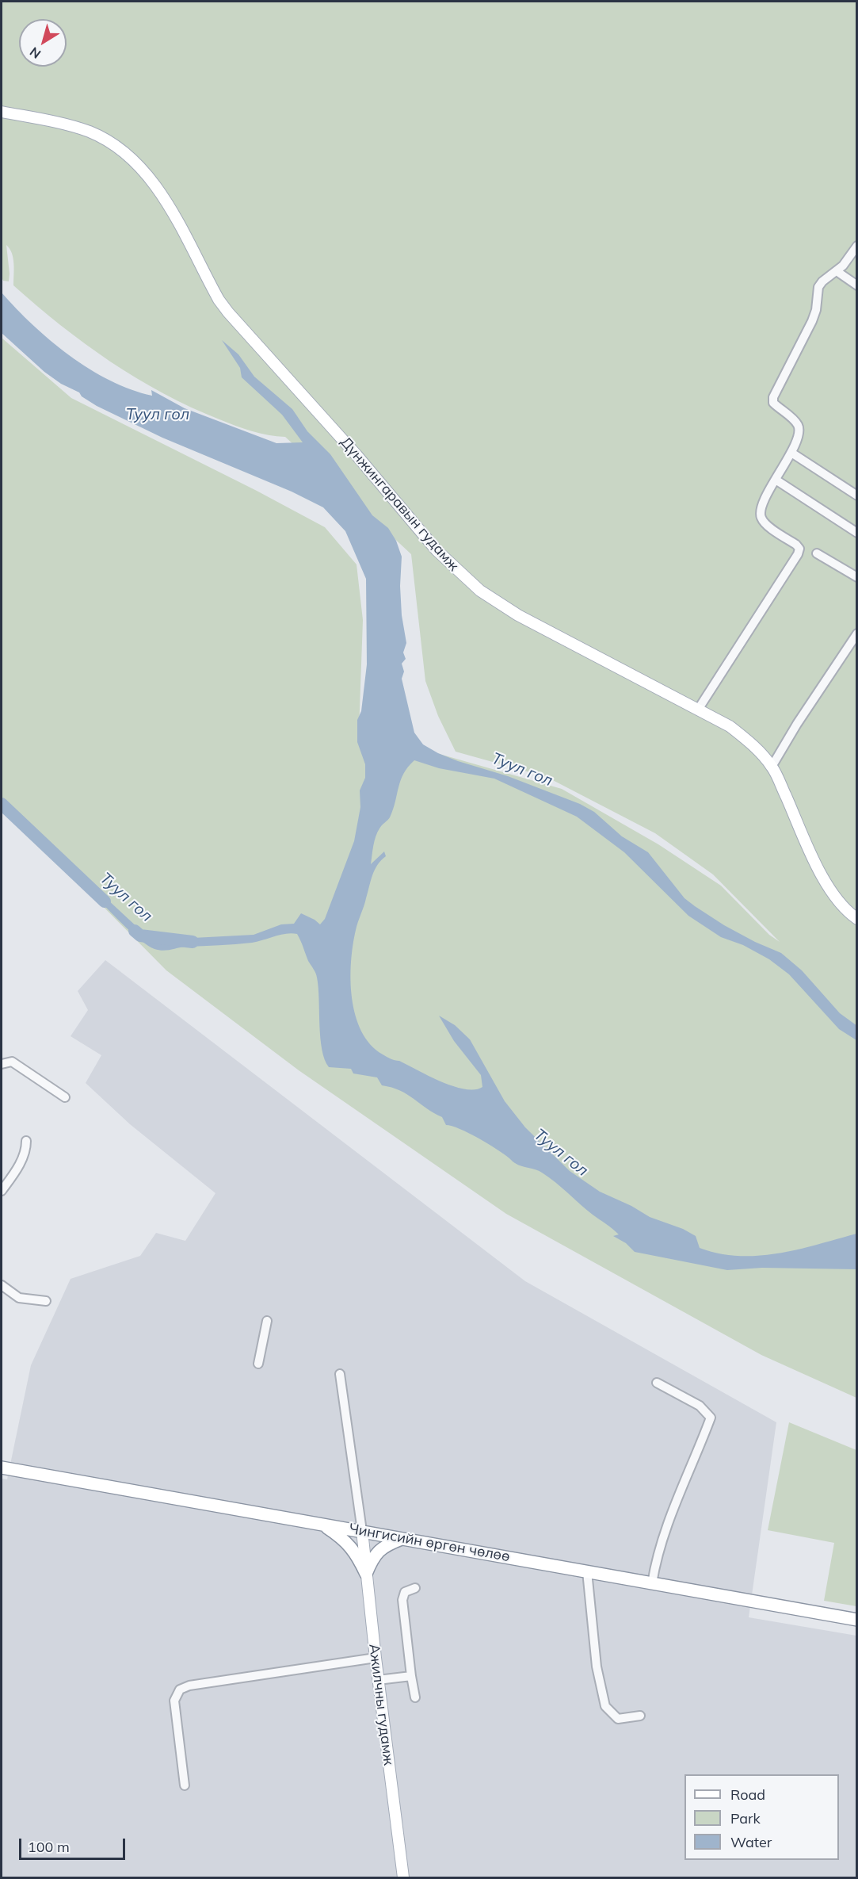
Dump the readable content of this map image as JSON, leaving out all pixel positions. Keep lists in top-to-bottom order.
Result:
{
  "streets": {
    "highway": ["Чингисийн өргөн чөлөө"],
    "main road": ["Дүнжингаравын гудамж", "Ажилчны гудамж"]
  },
  "crossings": [
    ["Чингисийн өргөн чөлөө", "Ажилчны гудамж"]
  ],
  "water": ["Туул гол"],
  "legend": ["Road", "Park", "Water"],
  "scale_bar": "100 m",
  "north": "bottom left"
}
